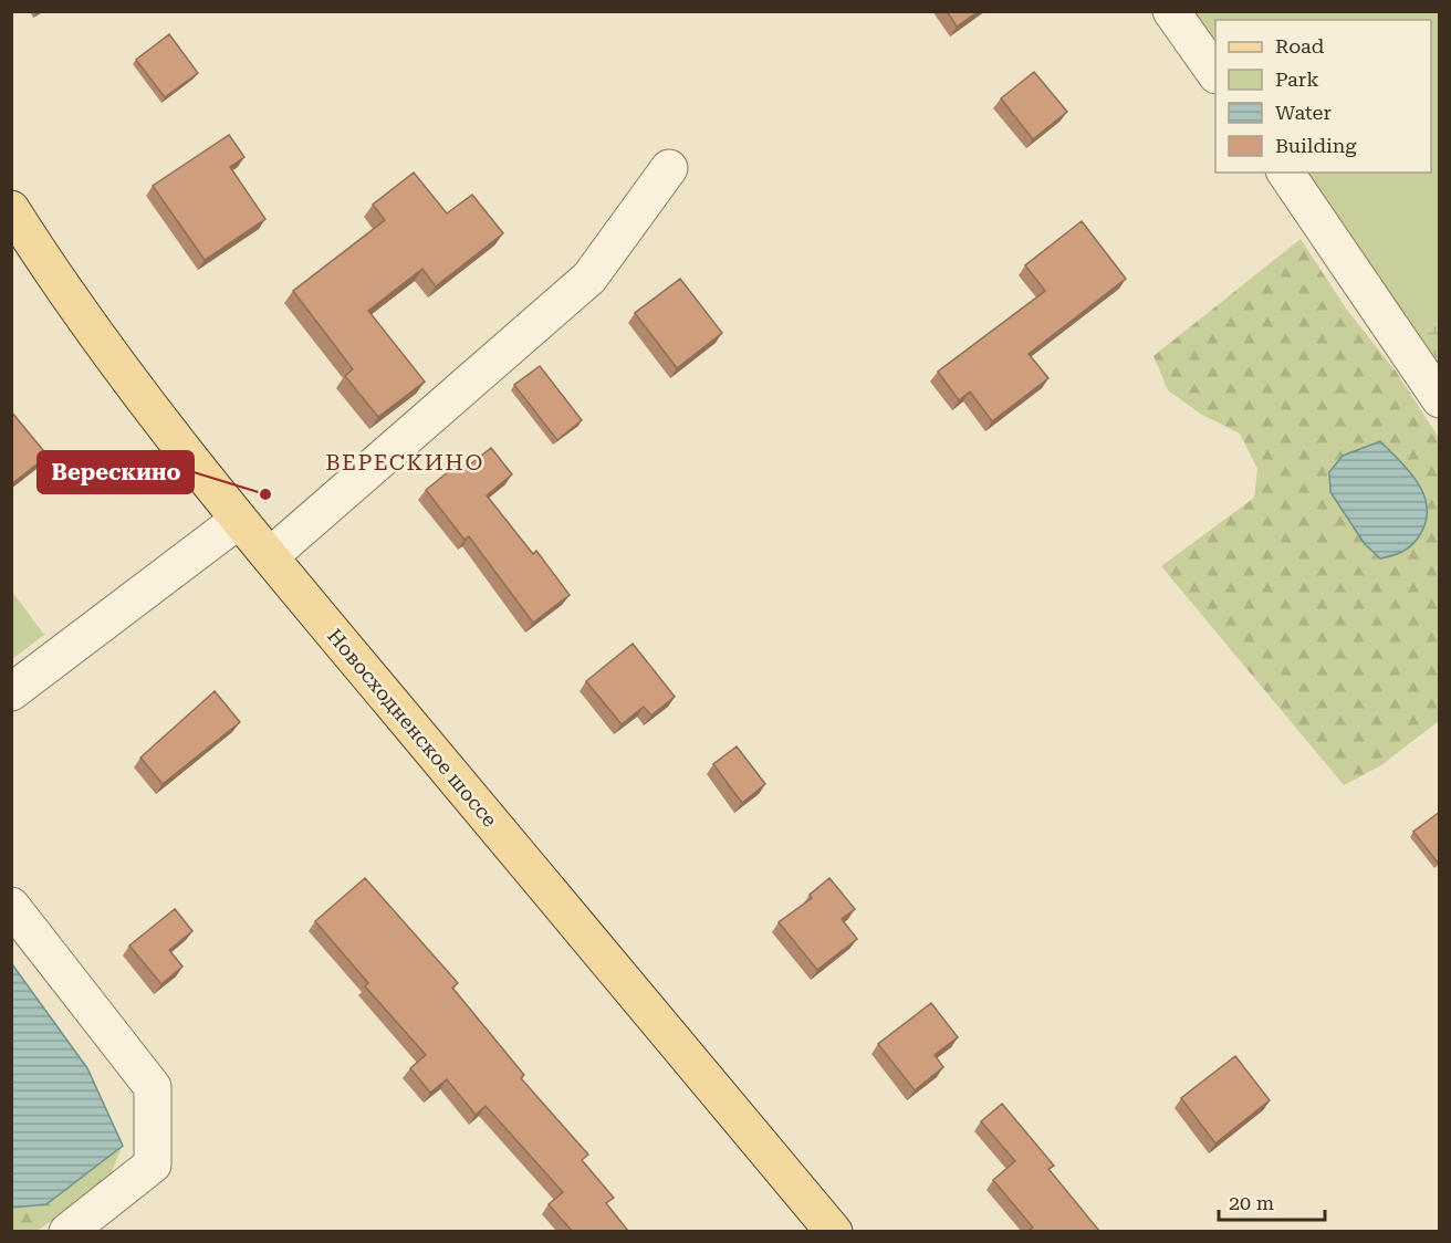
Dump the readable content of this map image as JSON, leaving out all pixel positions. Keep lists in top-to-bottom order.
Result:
{
  "streets": {
    "main road": ["Новосходненское шоссе"]
  },
  "districts": ["ВЕРЕСКИНО"],
  "places": ["Верескино"],
  "legend": [
    "Road",
    "Park",
    "Water",
    "Building"
  ],
  "scale_bar": "20 m"
}
